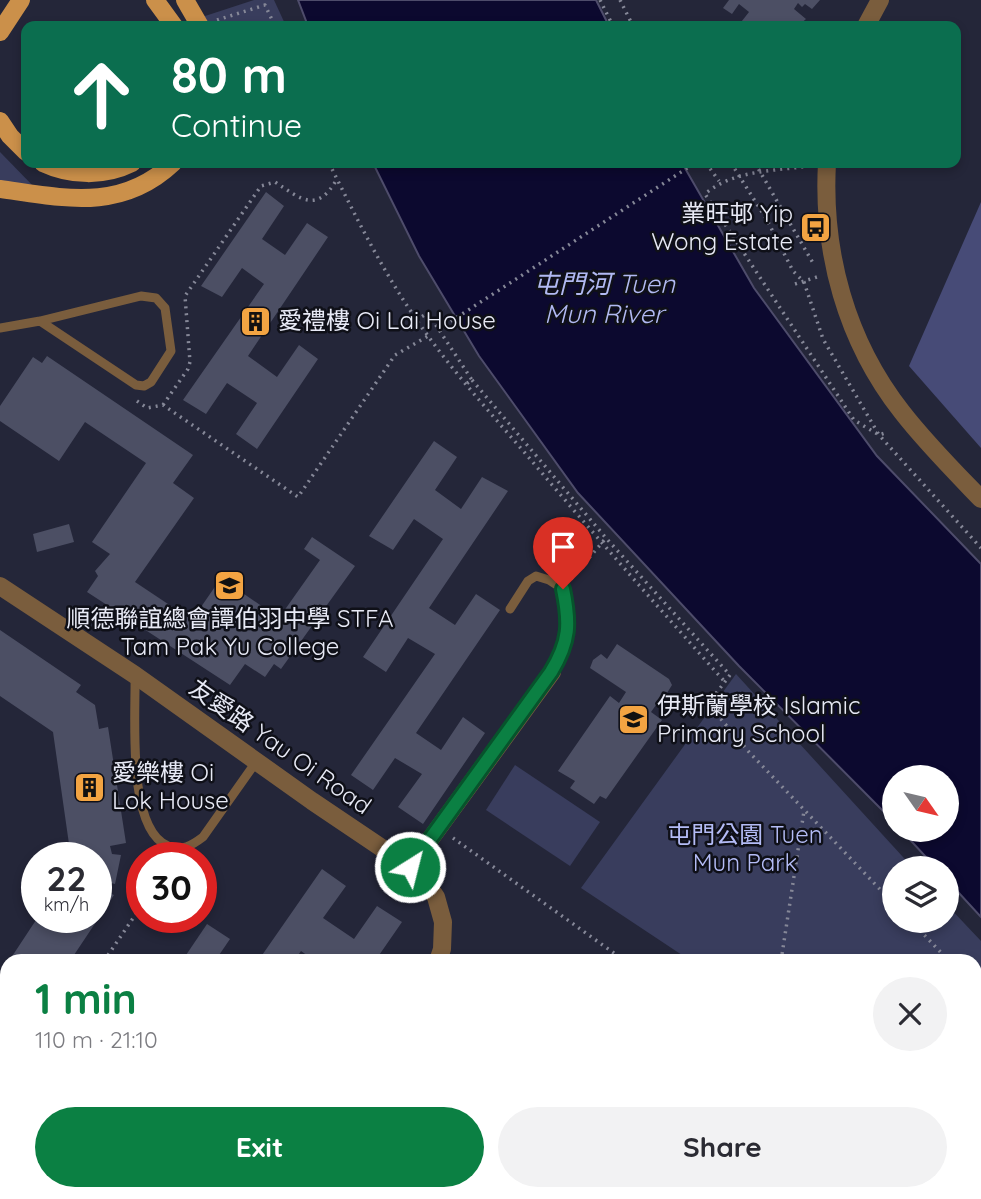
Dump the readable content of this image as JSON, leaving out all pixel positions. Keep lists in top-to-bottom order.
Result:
{
  "streets": {
    "street": ["友愛路 Yau Oi Road"]
  },
  "water": ["屯門河 Tuen Mun River"],
  "parks": ["屯門公園 Tuen Mun Park"],
  "places": {
    "bus stop": ["業旺邨 Yip Wong Estate"],
    "building": ["愛禮樓 Oi Lai House", "愛樂樓 Oi Lok House"],
    "school or university": ["順德聯誼總會譚伯羽中學 STFA Tam Pak Yu College", "伊斯蘭學校 Islamic Primary School"]
  },
  "north": "bottom right",
  "page": {
    "turn": ["80 m", "Continue"],
    "speed": "22 km/h",
    "limit": "30",
    "heading": ["1 min", "110 m · 21:10"],
    "buttons": ["Exit", "Share"]
  }
}
